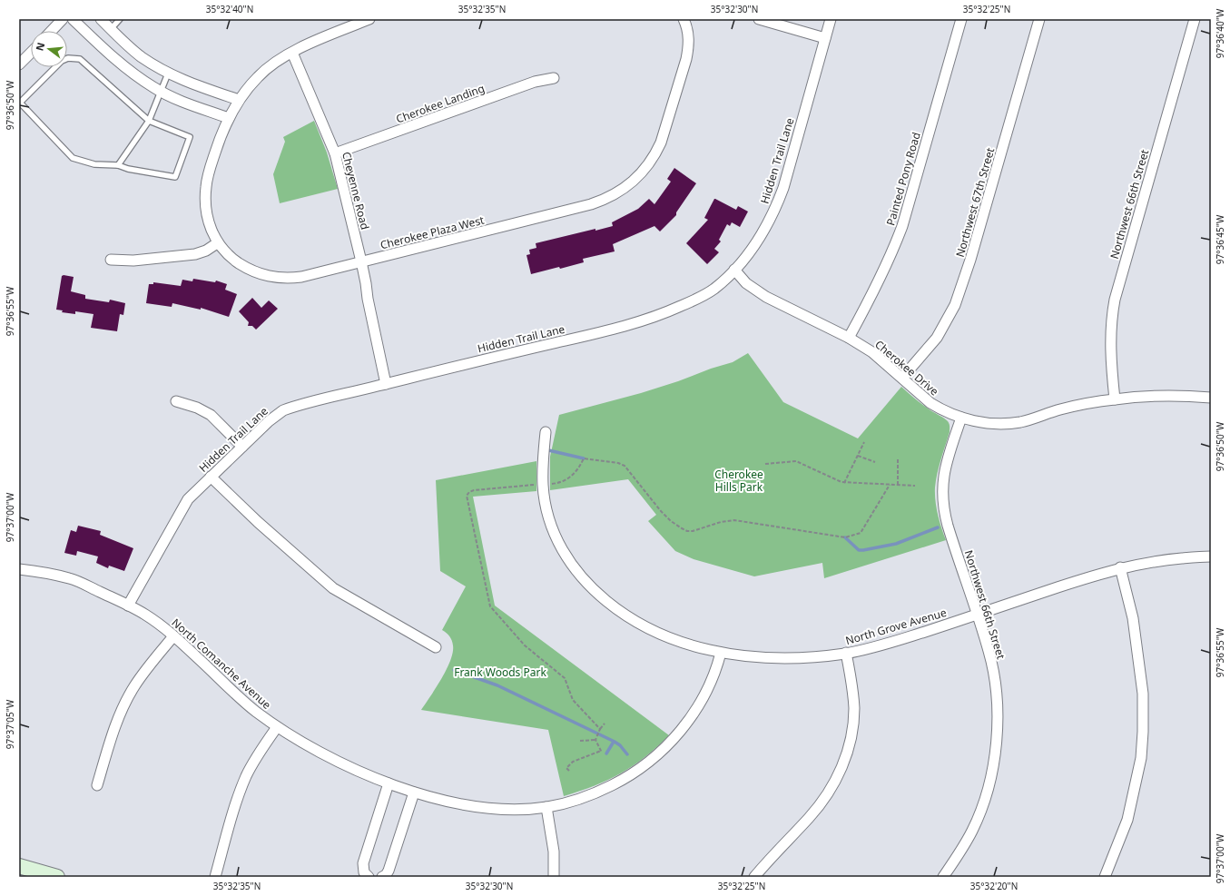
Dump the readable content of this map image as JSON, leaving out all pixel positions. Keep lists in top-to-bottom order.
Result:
{
  "streets": {
    "street": [
      "Cherokee Landing",
      "Hidden Trail Lane",
      "Painted Pony Road",
      "Cheyenne Road",
      "Northwest 67th Street",
      "Northwest 66th Street",
      "Cherokee Plaza West",
      "Cherokee Drive",
      "North Grove Avenue",
      "North Comanche Avenue"
    ]
  },
  "crossings": [
    ["Cherokee Landing", "Cheyenne Road"],
    ["Hidden Trail Lane", "Cheyenne Road"],
    ["Hidden Trail Lane", "Cherokee Drive"],
    ["Hidden Trail Lane", "North Comanche Avenue"],
    ["Painted Pony Road", "Cherokee Drive"],
    ["Cheyenne Road", "Cherokee Plaza West"],
    ["Northwest 67th Street", "Cherokee Drive"],
    ["Northwest 66th Street", "Cherokee Drive"],
    ["Northwest 66th Street", "North Grove Avenue"],
    ["North Grove Avenue", "North Comanche Avenue"]
  ],
  "parks": ["Cherokee Hills Park", "Frank Woods Park"],
  "north": "left",
  "coordinates": [
    "35°32'40\"N",
    "35°32'35\"N",
    "35°32'30\"N",
    "35°32'25\"N",
    "97°36'40\"W",
    "97°36'50\"W",
    "97°36'45\"W",
    "97°36'55\"W",
    "97°37'00\"W",
    "97°37'05\"W",
    "35°32'20\"N"
  ]
}
